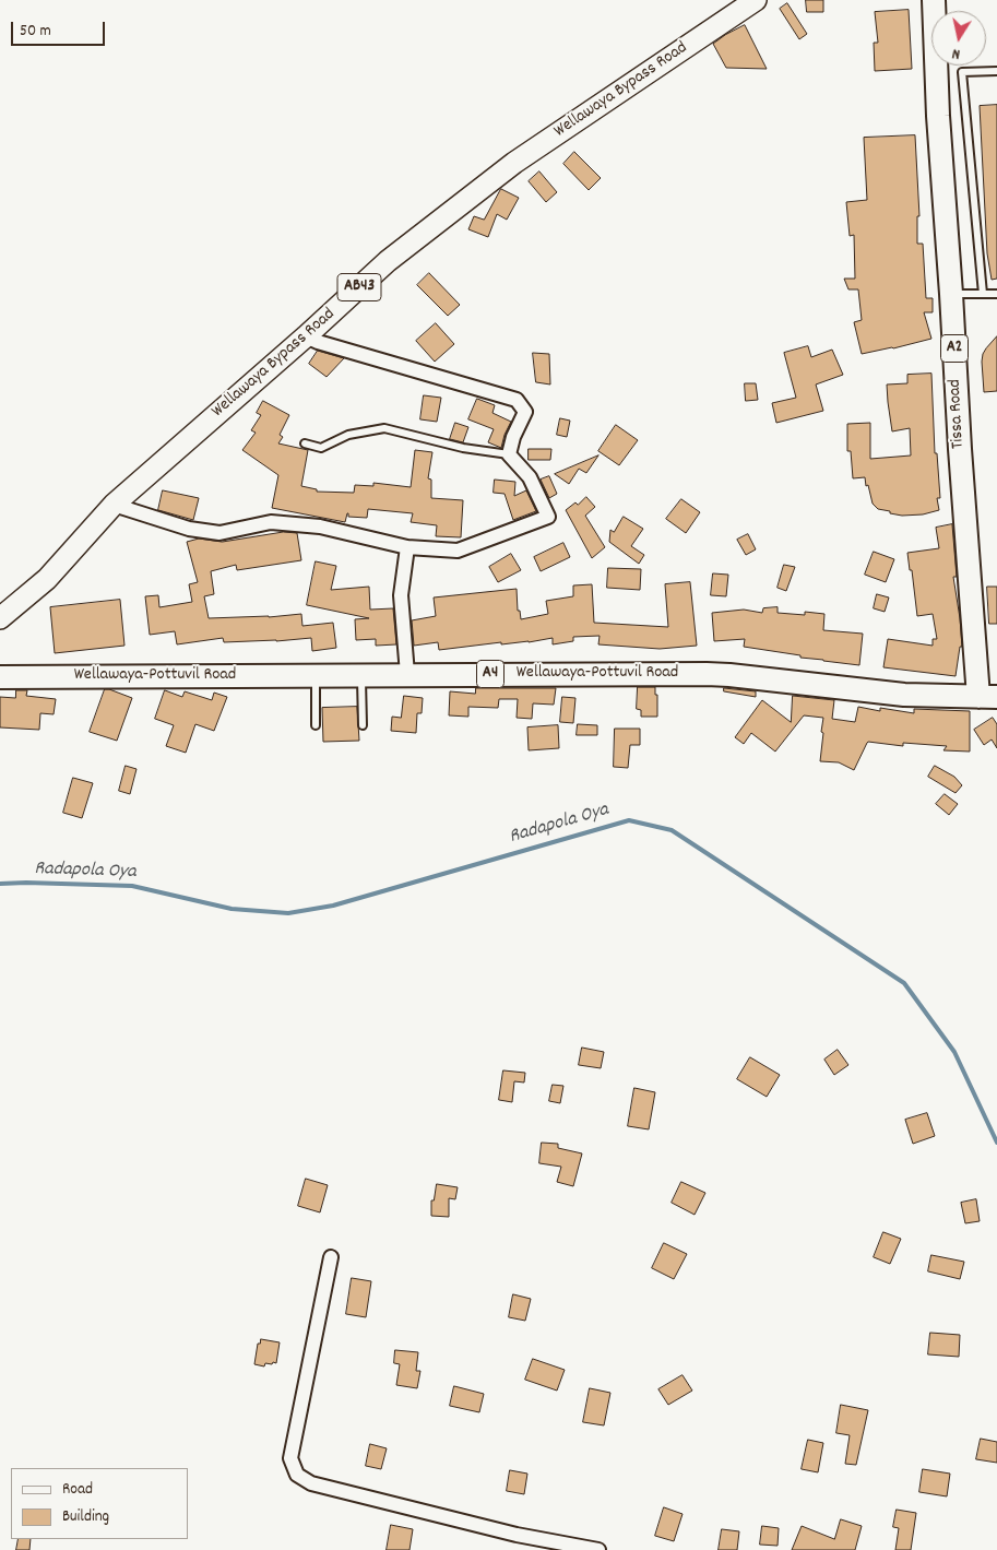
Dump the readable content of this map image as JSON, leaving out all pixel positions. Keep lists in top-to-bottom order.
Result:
{
  "streets": {
    "highway": [
      "A2",
      "Tissa Road",
      "A4",
      "Wellawaya-Pottuvil Road"
    ],
    "main road": ["Wellawaya Bypass Road", "AB43"]
  },
  "crossings": [
    ["Tissa Road", "Wellawaya-Pottuvil Road"]
  ],
  "water": ["Radapola Oya"],
  "legend": ["Road", "Building"],
  "scale_bar": "50 m",
  "north": "bottom"
}
